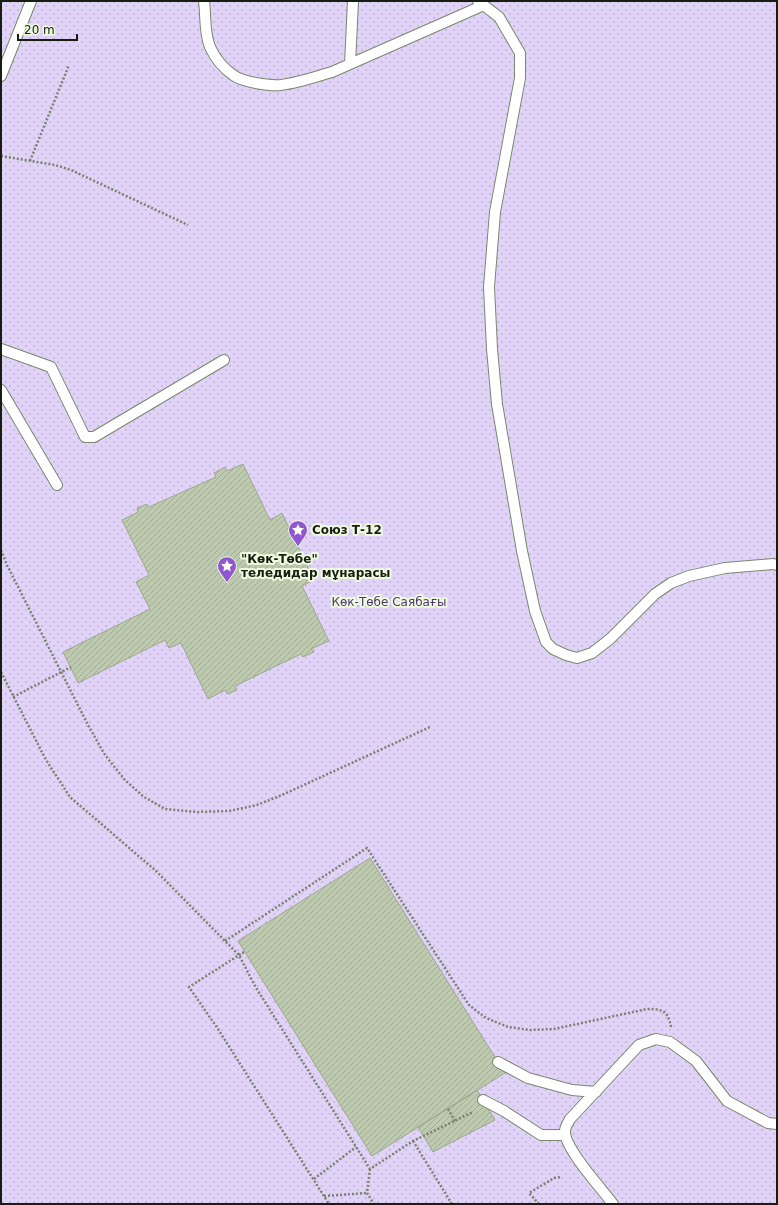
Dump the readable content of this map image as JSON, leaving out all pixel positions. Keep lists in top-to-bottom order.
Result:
{
  "parks": ["Көк-Төбе Саябағы"],
  "places": {
    "place": ["Союз Т-12", "\"Көк-Төбе\" теледидар мұнарасы"]
  },
  "scale_bar": "20 m"
}
